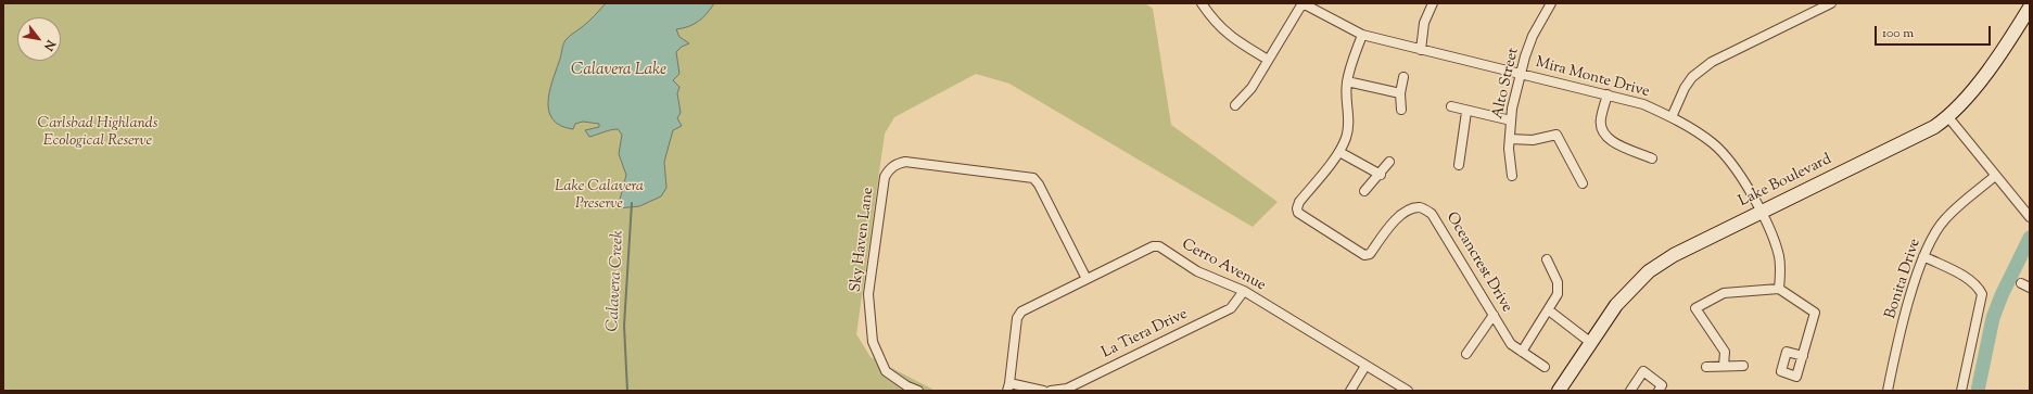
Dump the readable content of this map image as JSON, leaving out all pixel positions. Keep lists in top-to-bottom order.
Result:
{
  "streets": {
    "main road": ["Lake Boulevard"],
    "street": [
      "Mira Monte Drive",
      "Alto Street",
      "Sky Haven Lane",
      "Oceancrest Drive",
      "Cerro Avenue",
      "Bonita Drive",
      "La Tiera Drive"
    ]
  },
  "crossings": [
    ["Mira Monte Drive", "Alto Street"],
    ["Mira Monte Drive", "Lake Boulevard"],
    ["Sky Haven Lane", "Cerro Avenue"],
    ["Cerro Avenue", "La Tiera Drive"]
  ],
  "water": ["Calavera Lake", "Calavera Creek"],
  "parks": ["Carlsbad Highlands Ecological Reserve", "Lake Calavera Preserve"],
  "scale_bar": "100 m",
  "north": "bottom right"
}
